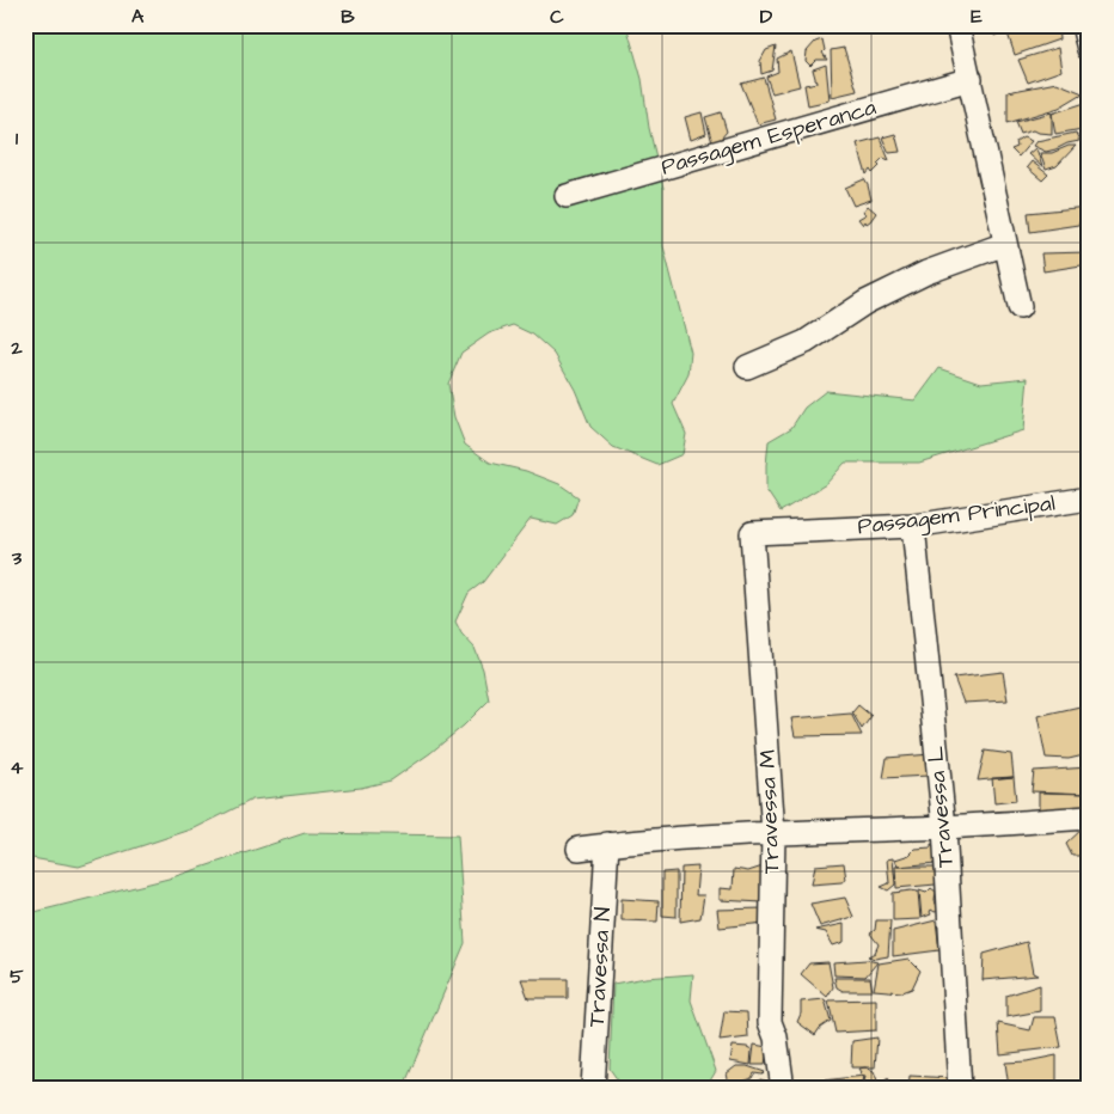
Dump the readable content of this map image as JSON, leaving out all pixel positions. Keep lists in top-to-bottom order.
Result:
{
  "streets": {
    "street": [
      "Passagem Esperanca",
      "Passagem Principal",
      "Travessa L",
      "Travessa M",
      "Travessa N"
    ]
  },
  "crossings": [
    ["Passagem Principal", "Travessa L"],
    ["Passagem Principal", "Travessa M"]
  ],
  "grid": {
    "columns": [
      "A",
      "B",
      "C",
      "D",
      "E"
    ],
    "rows": [
      "1",
      "2",
      "3",
      "4",
      "5"
    ]
  }
}
